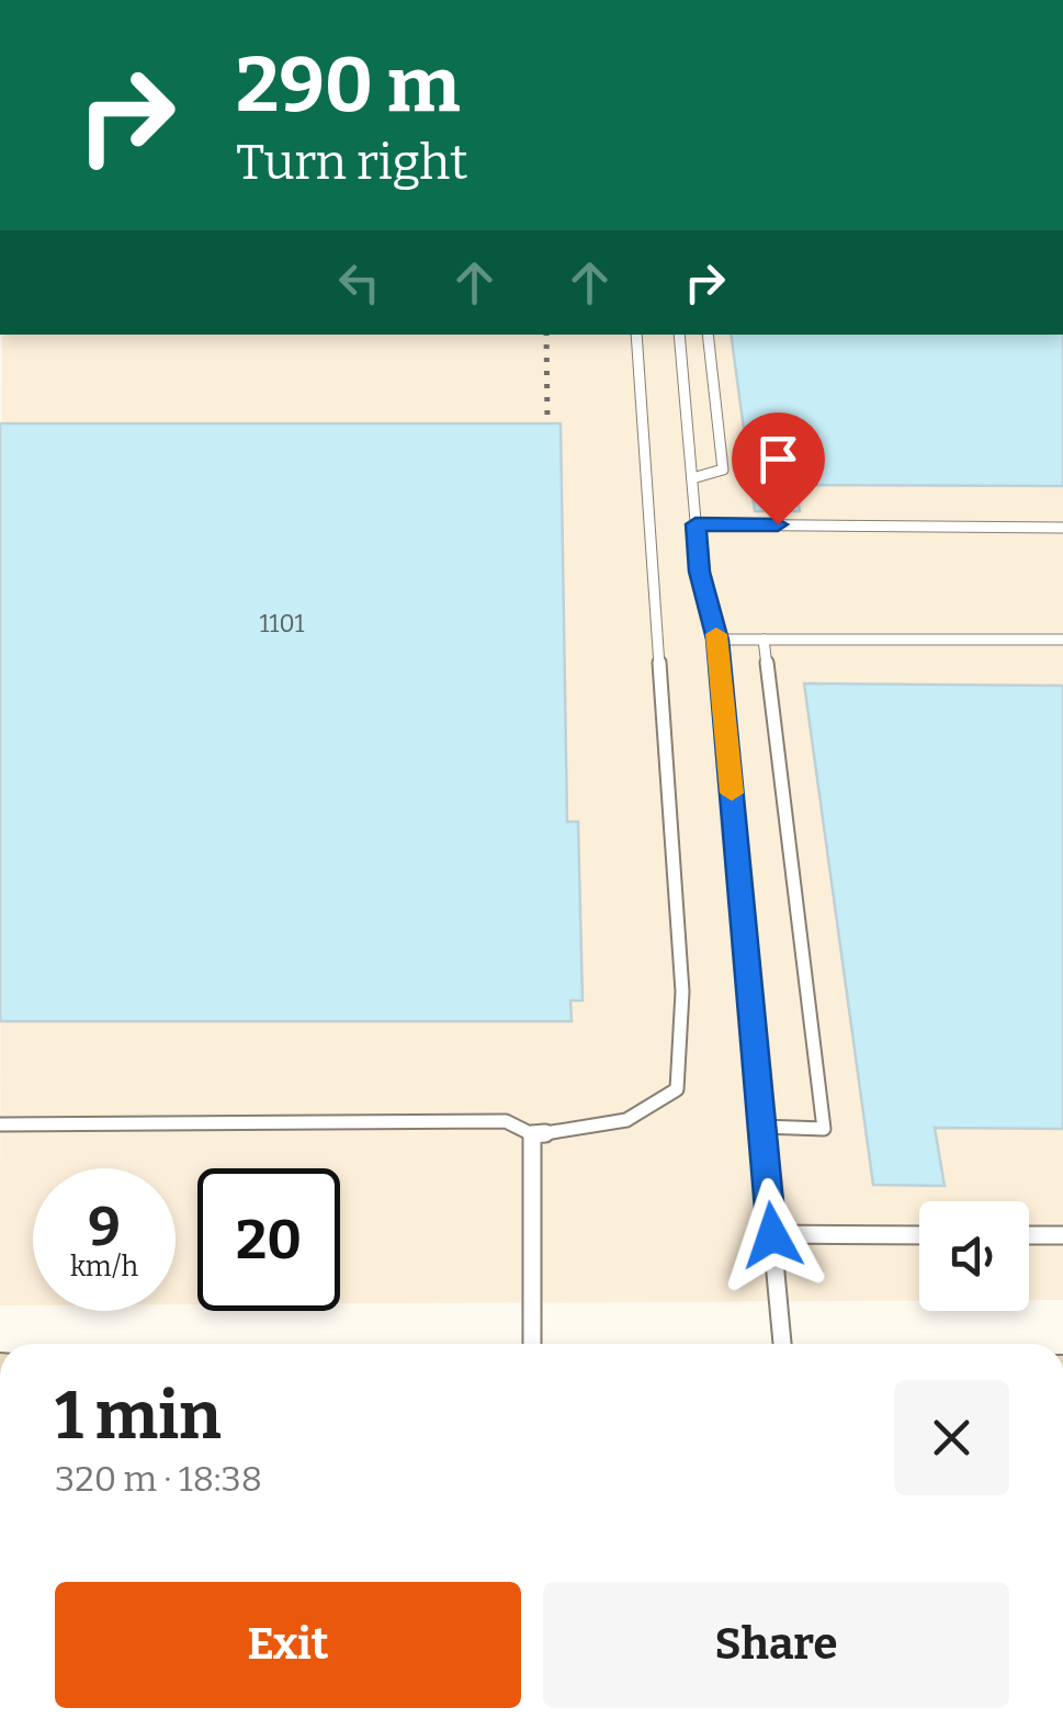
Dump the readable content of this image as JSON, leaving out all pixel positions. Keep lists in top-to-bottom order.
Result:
{
  "house_numbers": ["1101"],
  "page": {
    "turn": ["290 m", "Turn right"],
    "speed": "9 km/h",
    "limit": "20",
    "heading": ["1 min", "320 m · 18:38"],
    "buttons": ["Exit", "Share"]
  }
}
